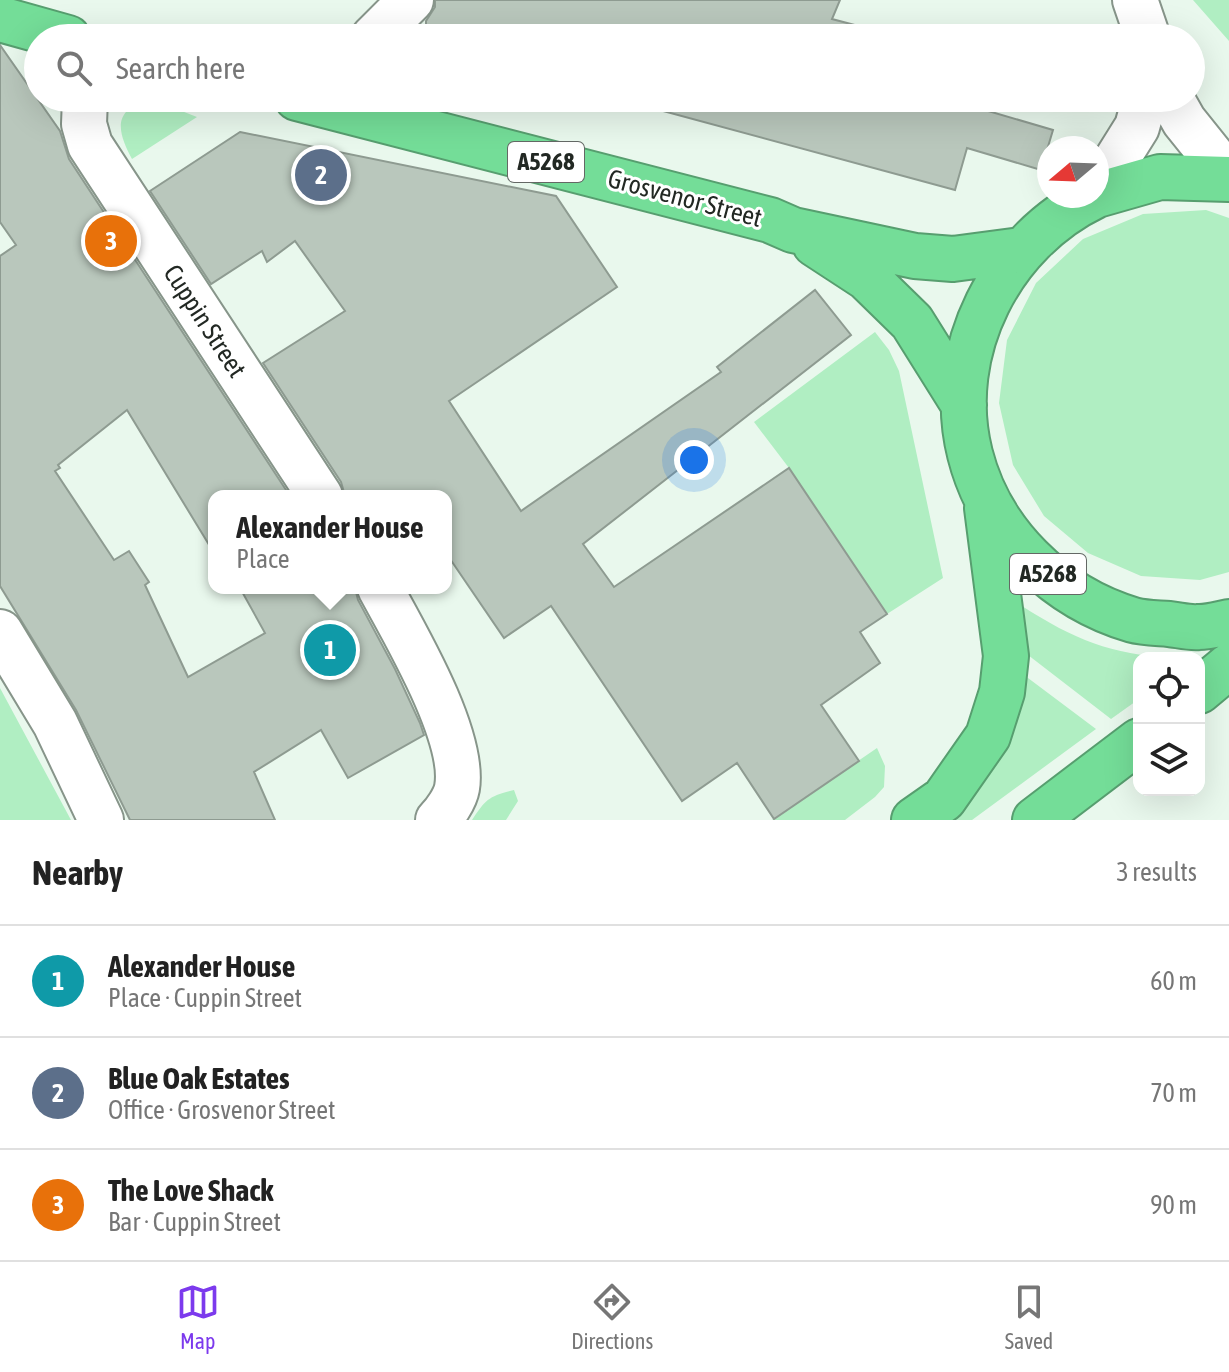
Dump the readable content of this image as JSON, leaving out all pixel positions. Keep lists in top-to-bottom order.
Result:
{
  "streets": {
    "highway": ["A5268", "Grosvenor Street"],
    "street": ["Cuppin Street"]
  },
  "crossings": [
    ["A5268", "Grosvenor Street"]
  ],
  "north": "left",
  "page": {
    "search": "Search here",
    "pins": ["2", "3", "1"],
    "popup": ["Alexander House", "Place"],
    "heading": ["Nearby", "3 results"],
    "list": [
      {
        "mark": "1",
        "name": "Alexander House",
        "note": "Place · Cuppin Street",
        "value": "60 m"
      },
      {
        "mark": "2",
        "name": "Blue Oak Estates",
        "note": "Office · Grosvenor Street",
        "value": "70 m"
      },
      {
        "mark": "3",
        "name": "The Love Shack",
        "note": "Bar · Cuppin Street",
        "value": "90 m"
      }
    ],
    "nav": ["Map", "Directions", "Saved"]
  }
}
